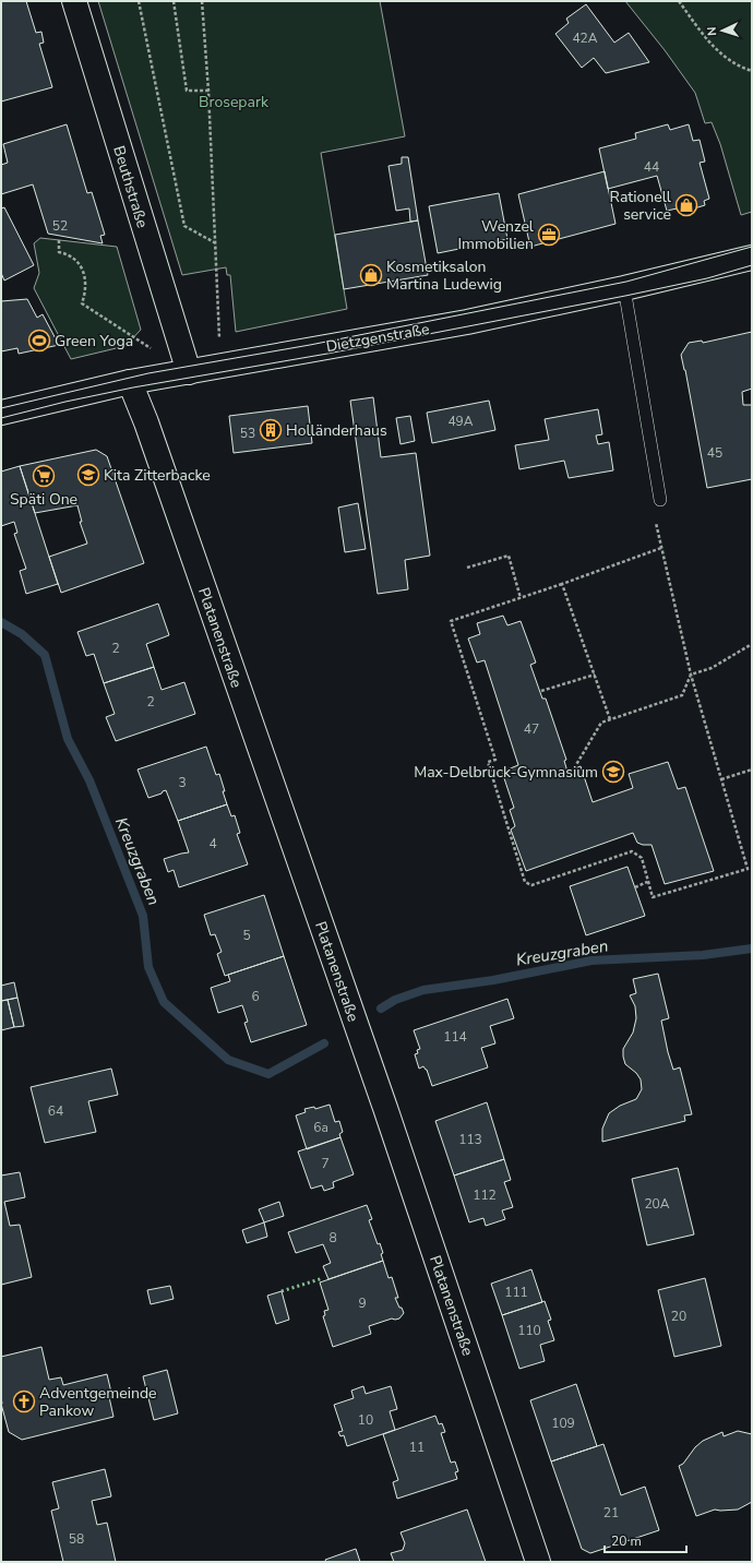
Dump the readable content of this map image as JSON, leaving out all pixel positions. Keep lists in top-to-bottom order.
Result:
{
  "streets": {
    "street": ["Beuthstraße", "Dietzgenstraße", "Platanenstraße"]
  },
  "crossings": [
    ["Beuthstraße", "Dietzgenstraße"],
    ["Dietzgenstraße", "Platanenstraße"]
  ],
  "water": ["Kreuzgraben"],
  "parks": ["Brosepark"],
  "places": {
    "shop": ["Rationell service", "Kosmetiksalon Martina Ludewig"],
    "office": ["Wenzel Immobilien"],
    "sports": ["Green Yoga"],
    "building": ["Holländerhaus"],
    "school or university": ["Kita Zitterbacke", "Max-Delbrück-Gymnasium"],
    "supermarket": ["Späti One"],
    "church": ["Adventgemeinde Pankow"]
  },
  "house_numbers": [
    "42A",
    "44",
    "52",
    "49A",
    "53",
    "45",
    "2",
    "2",
    "47",
    "3",
    "4",
    "5",
    "6",
    "114",
    "64",
    "6a",
    "113",
    "7",
    "112",
    "20A",
    "8",
    "111",
    "9",
    "20",
    "110",
    "10",
    "109",
    "11",
    "21",
    "58"
  ],
  "scale_bar": "20 m",
  "north": "left"
}
